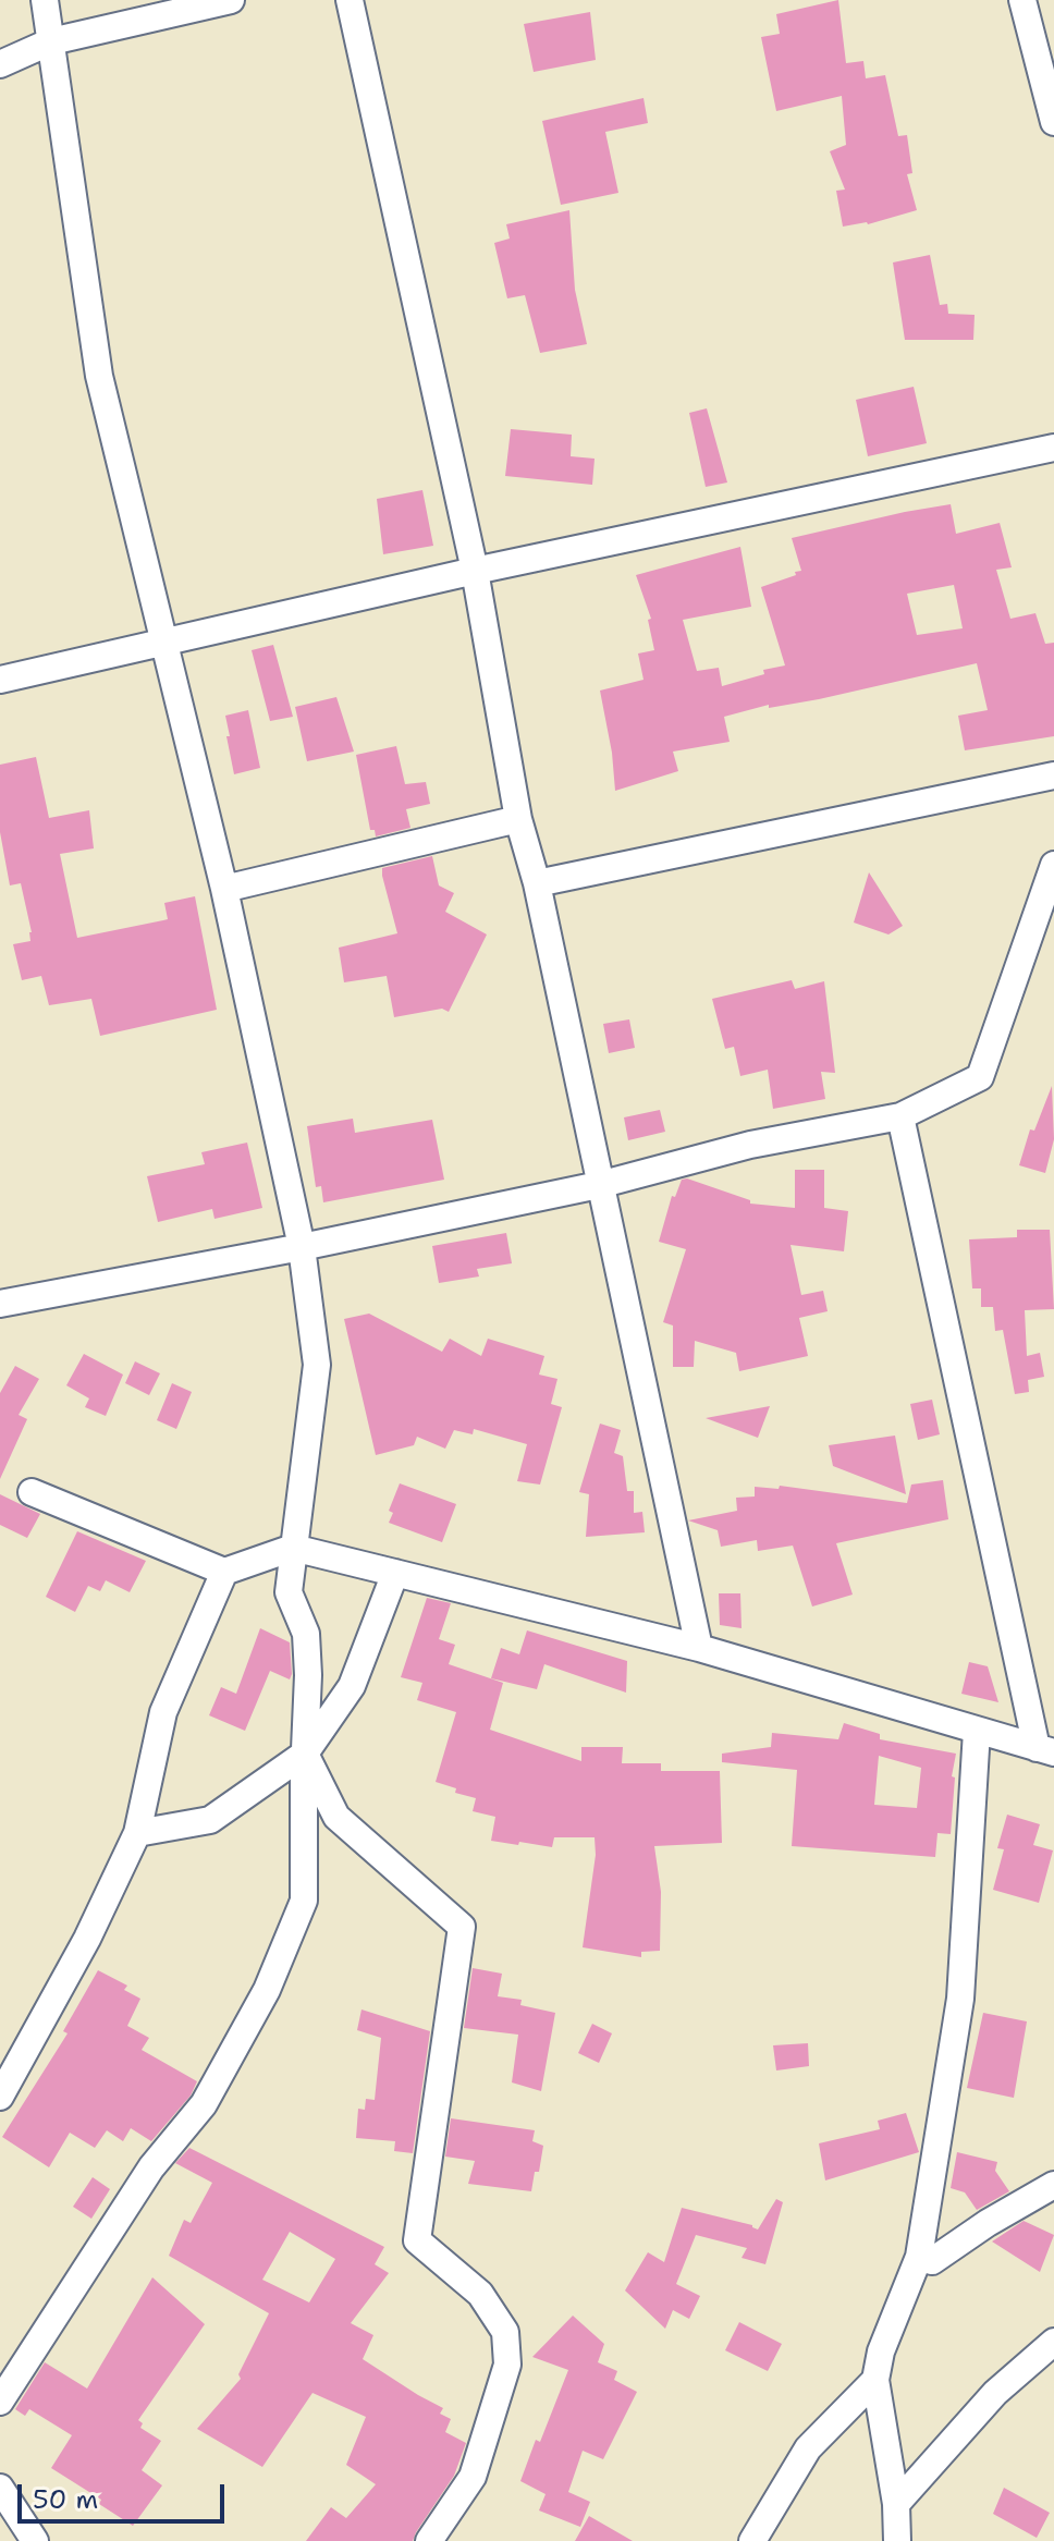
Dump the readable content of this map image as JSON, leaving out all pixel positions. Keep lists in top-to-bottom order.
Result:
{
  "scale_bar": "50 m"
}
